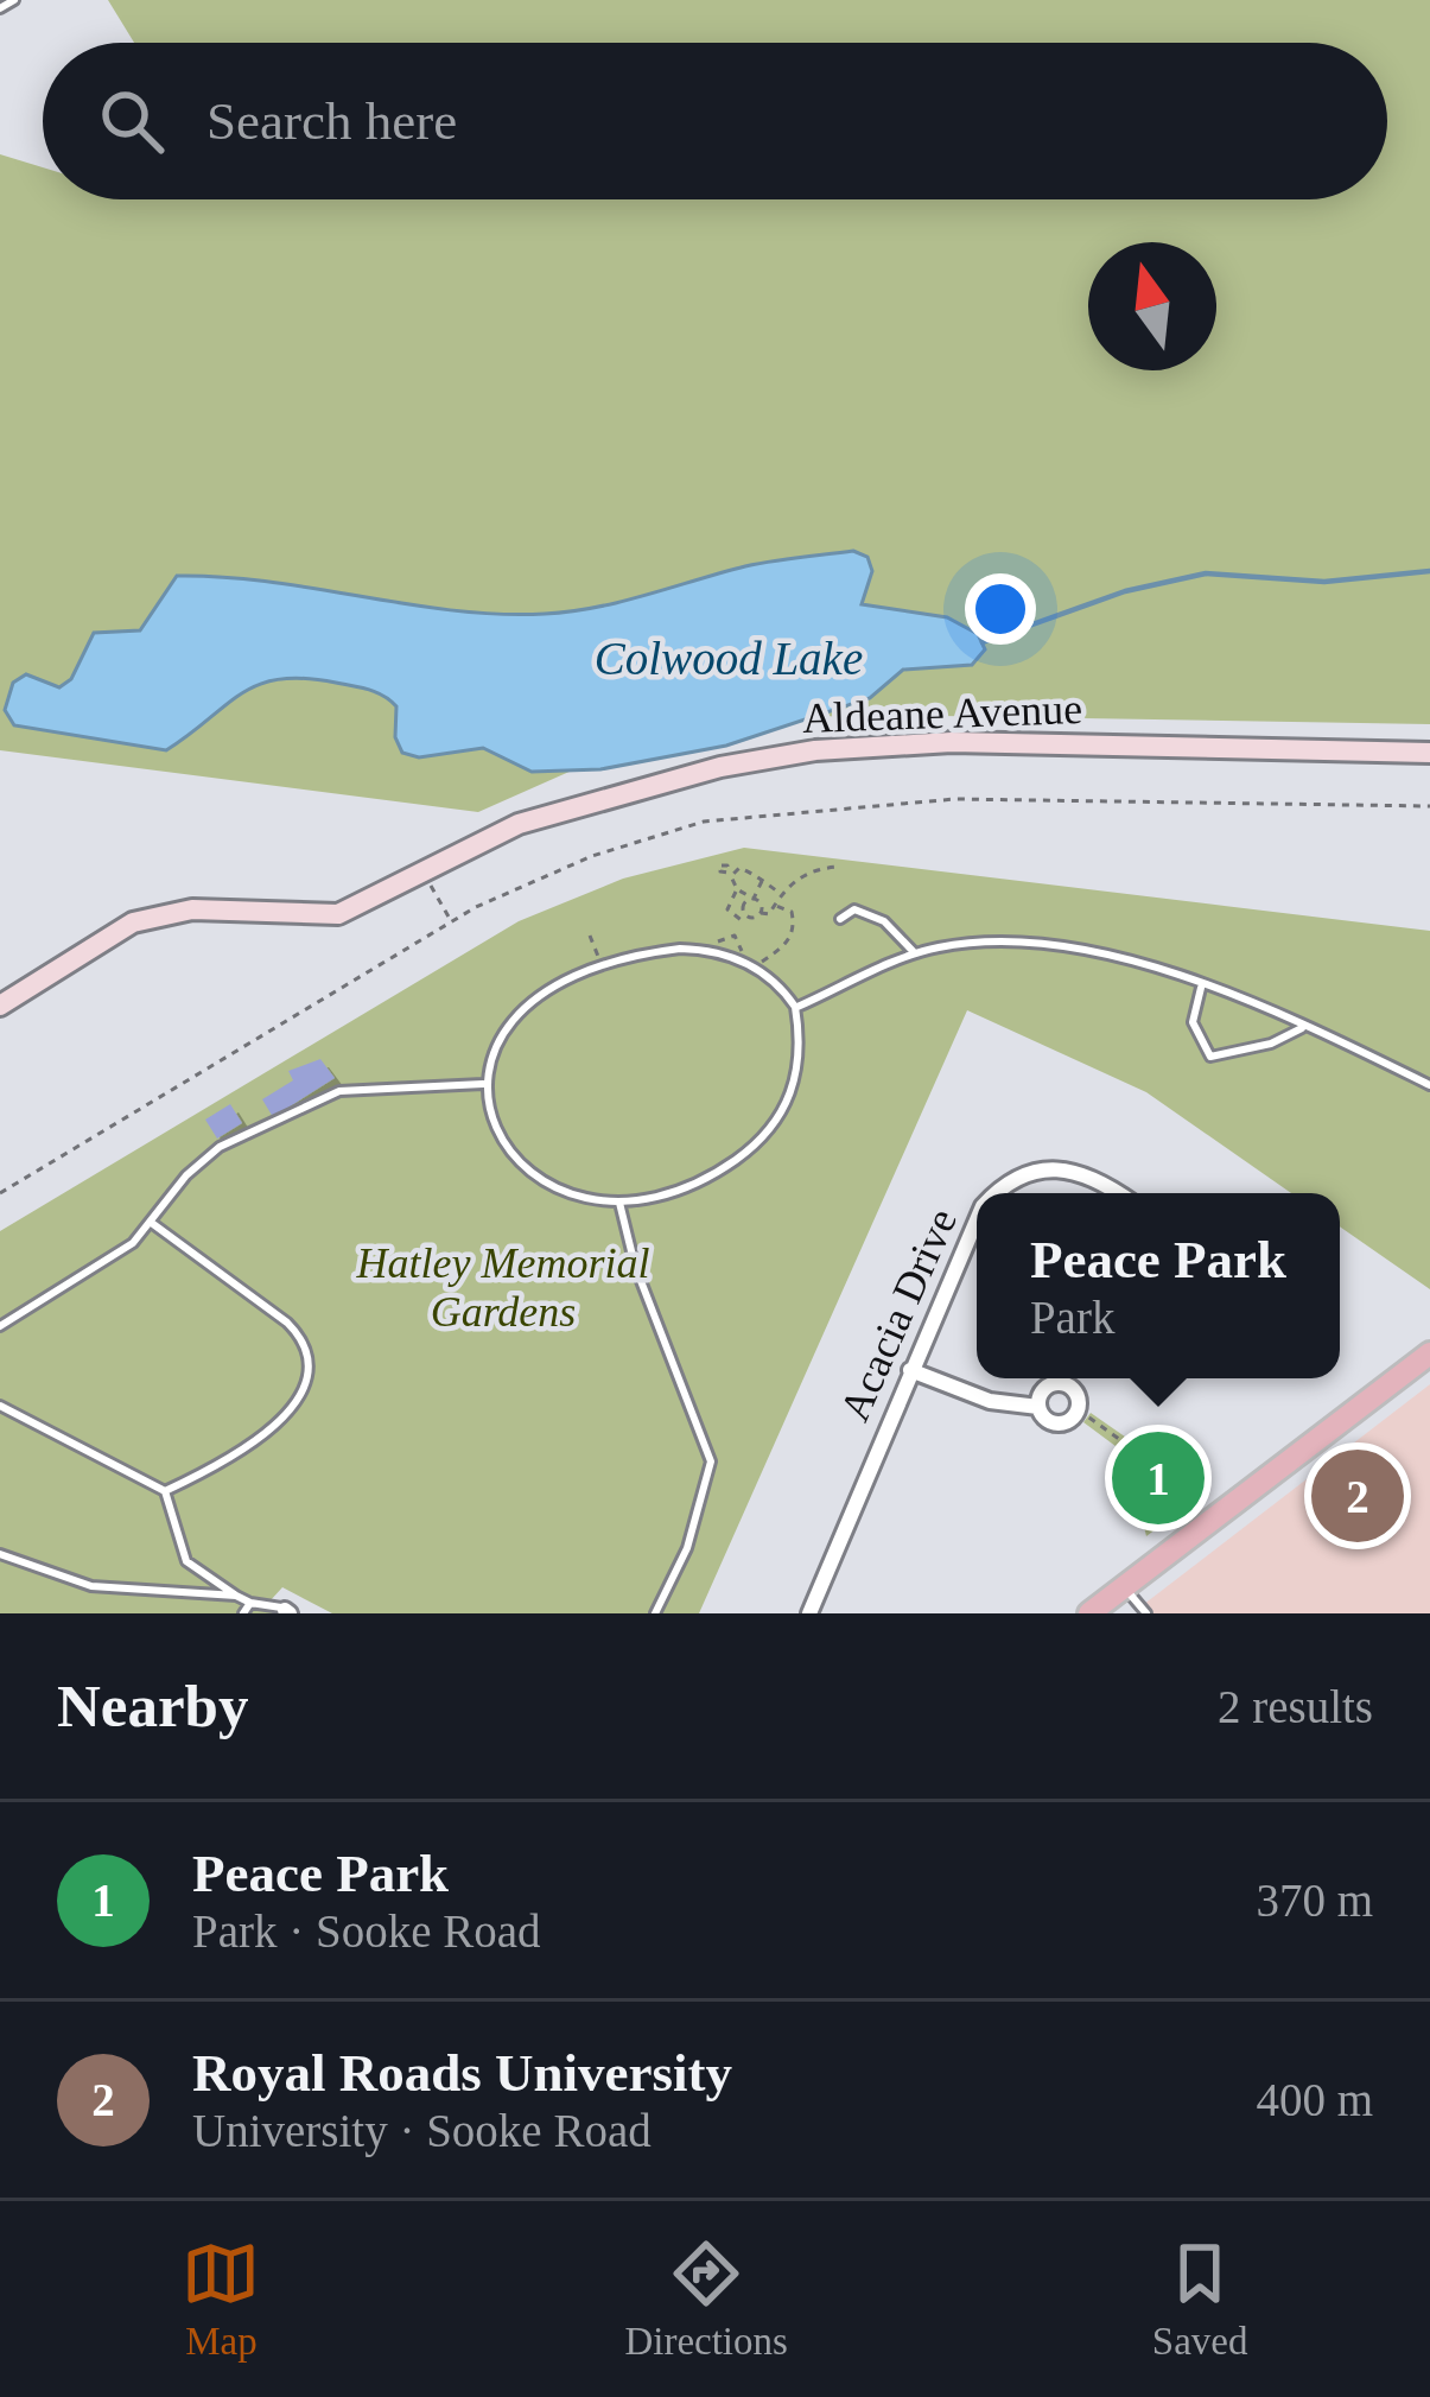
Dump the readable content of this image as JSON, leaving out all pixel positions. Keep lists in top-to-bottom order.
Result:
{
  "streets": {
    "street": ["Aldeane Avenue", "Acacia Drive"]
  },
  "water": ["Colwood Lake"],
  "parks": ["Hatley Memorial Gardens"],
  "north": "top",
  "page": {
    "search": "Search here",
    "popup": ["Peace Park", "Park"],
    "pins": ["1", "2"],
    "heading": ["Nearby", "2 results"],
    "list": [
      {
        "mark": "1",
        "name": "Peace Park",
        "note": "Park · Sooke Road",
        "value": "370 m"
      },
      {
        "mark": "2",
        "name": "Royal Roads University",
        "note": "University · Sooke Road",
        "value": "400 m"
      }
    ],
    "nav": ["Map", "Directions", "Saved"]
  }
}
